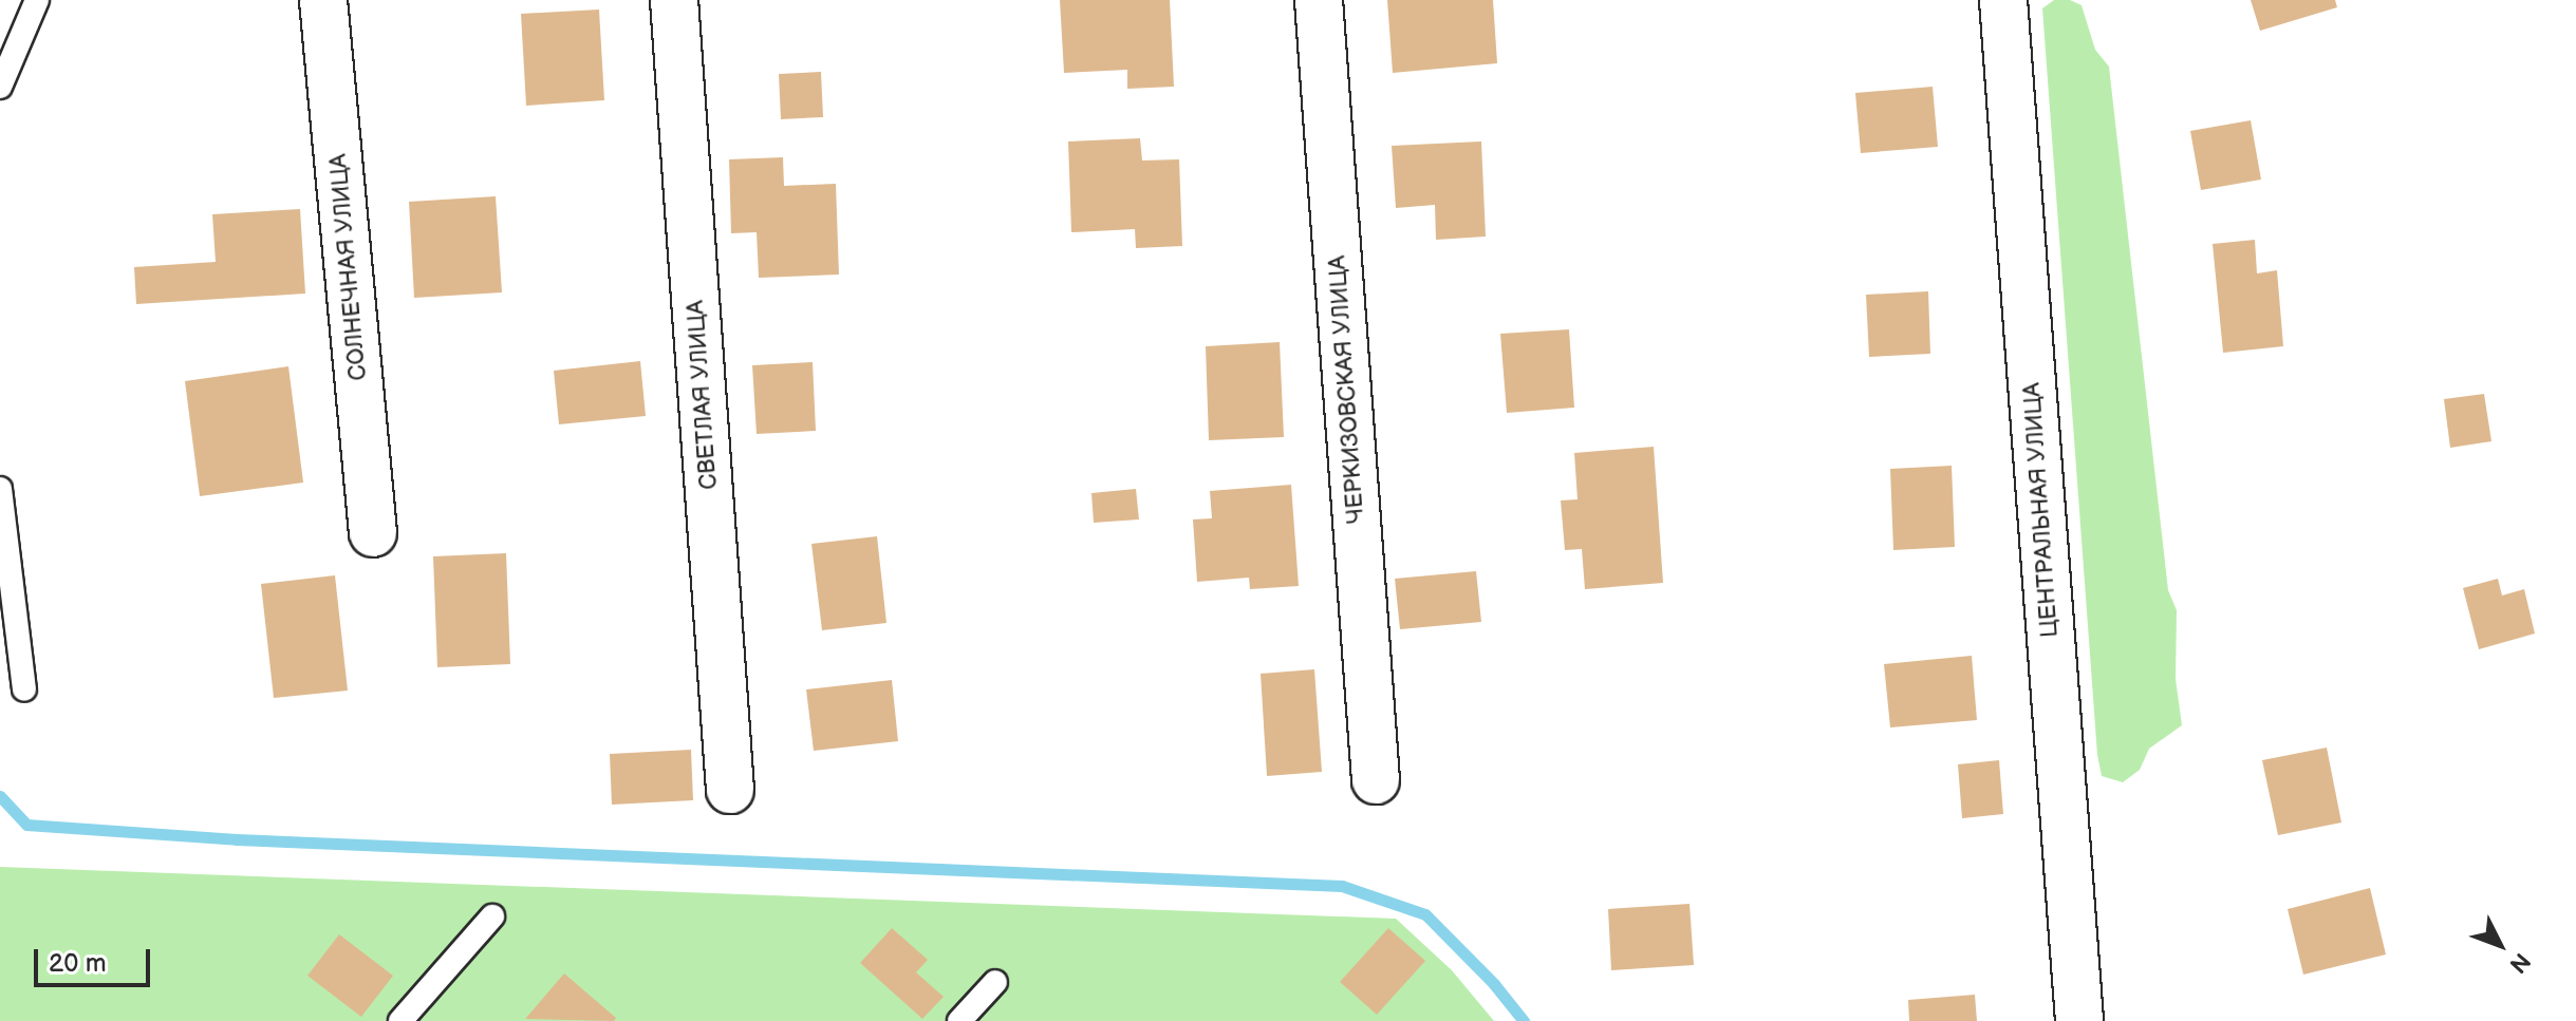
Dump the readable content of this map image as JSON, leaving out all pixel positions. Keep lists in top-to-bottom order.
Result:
{
  "streets": {
    "street": [
      "СОЛНЕЧНАЯ УЛИЦА",
      "ЧЕРКИЗОВСКАЯ УЛИЦА",
      "СВЕТЛАЯ УЛИЦА",
      "ЦЕНТРАЛЬНАЯ УЛИЦА"
    ]
  },
  "scale_bar": "20 m",
  "north": "bottom right"
}
